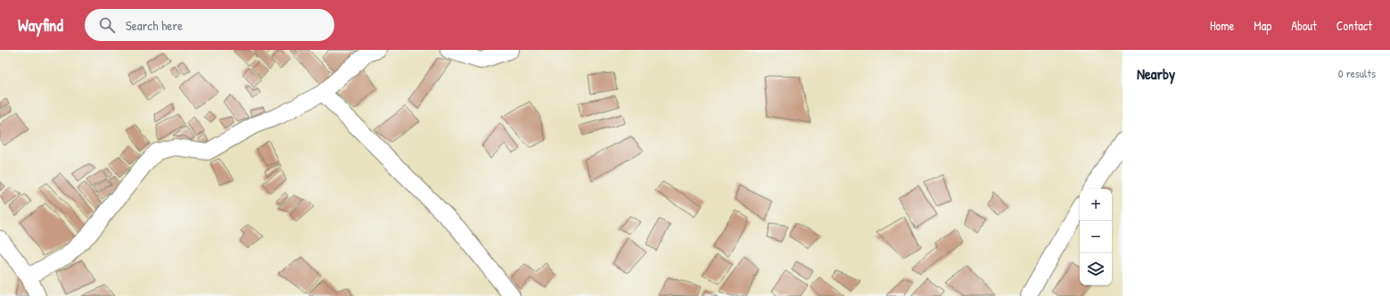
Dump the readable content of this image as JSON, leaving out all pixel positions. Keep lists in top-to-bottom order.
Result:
{
  "page": {
    "header": "Wayfind",
    "search": "Search here",
    "nav": [
      "Home",
      "Map",
      "About",
      "Contact"
    ],
    "heading": ["Nearby", "0 results"],
    "map_buttons": ["+", "−"]
  }
}
